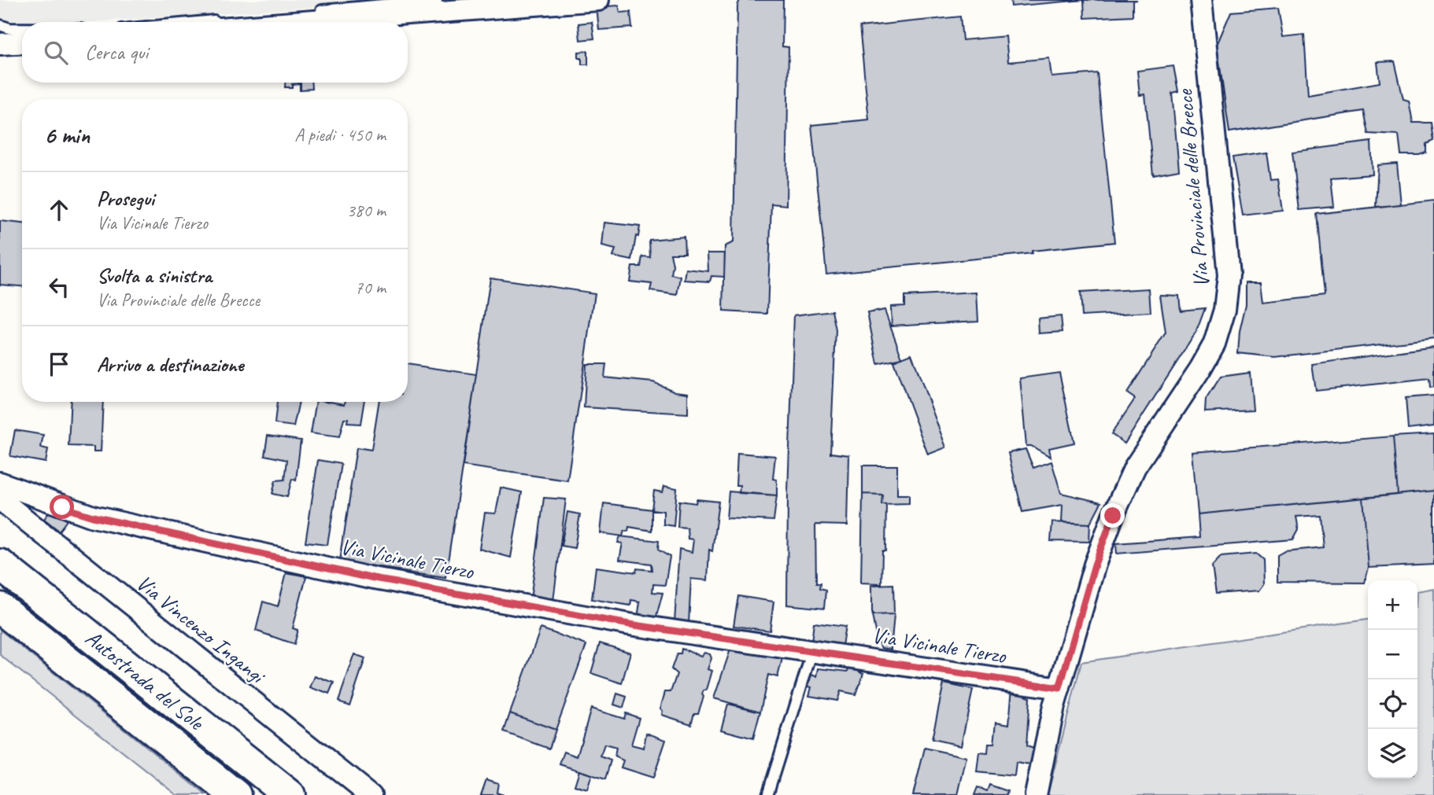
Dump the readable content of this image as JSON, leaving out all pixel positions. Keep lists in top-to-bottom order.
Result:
{
  "streets": {
    "highway": ["Autostrada del Sole"],
    "street": ["Via Provinciale delle Brecce", "Via Vicinale Tierzo", "Via Vincenzo Ingangi"]
  },
  "crossings": [
    ["Via Provinciale delle Brecce", "Via Vicinale Tierzo"]
  ],
  "page": {
    "search": "Cerca qui",
    "heading": ["6 min", "A piedi · 450 m"],
    "list": [
      ["Prosegui", "Via Vicinale Tierzo", "380 m"],
      ["Svolta a sinistra", "Via Provinciale delle Brecce", "70 m"],
      "Arrivo a destinazione"
    ],
    "map_buttons": ["+", "−"]
  }
}
